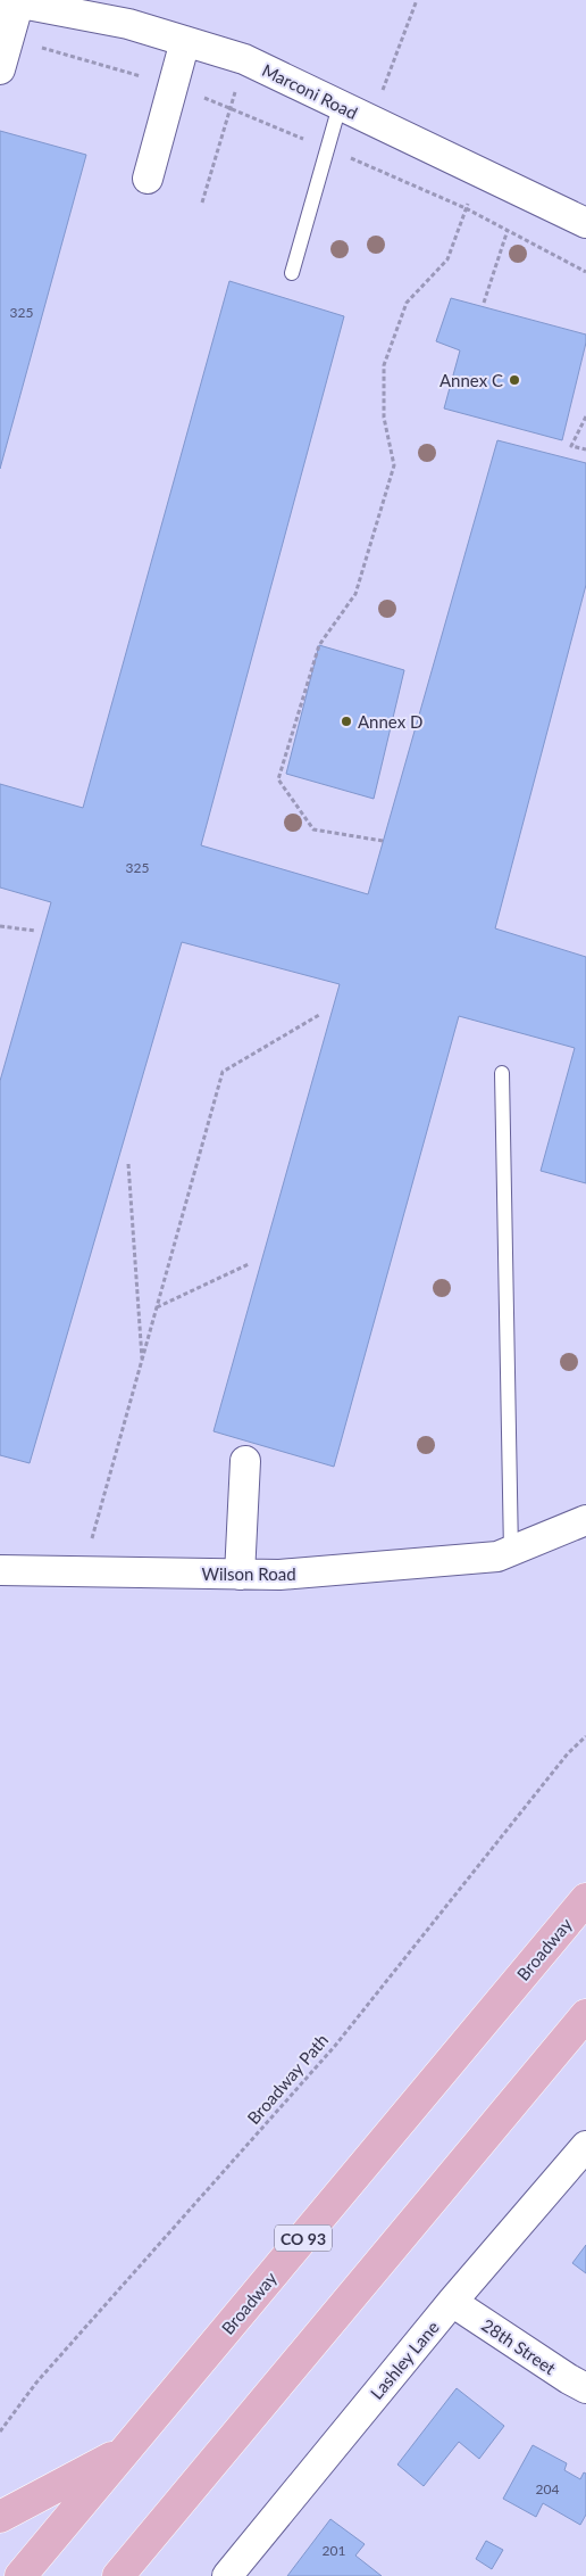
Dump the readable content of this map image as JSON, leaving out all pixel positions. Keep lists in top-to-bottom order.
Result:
{
  "streets": {
    "main road": ["Broadway", "CO 93"],
    "street": [
      "Marconi Road",
      "Wilson Road",
      "28th Street",
      "Lashley Lane"
    ],
    "path": ["Broadway Path"]
  },
  "crossings": [
    ["28th Street", "Lashley Lane"]
  ],
  "places": ["Annex C", "Annex D"],
  "house_numbers": [
    "325",
    "325",
    "204",
    "201"
  ]
}
